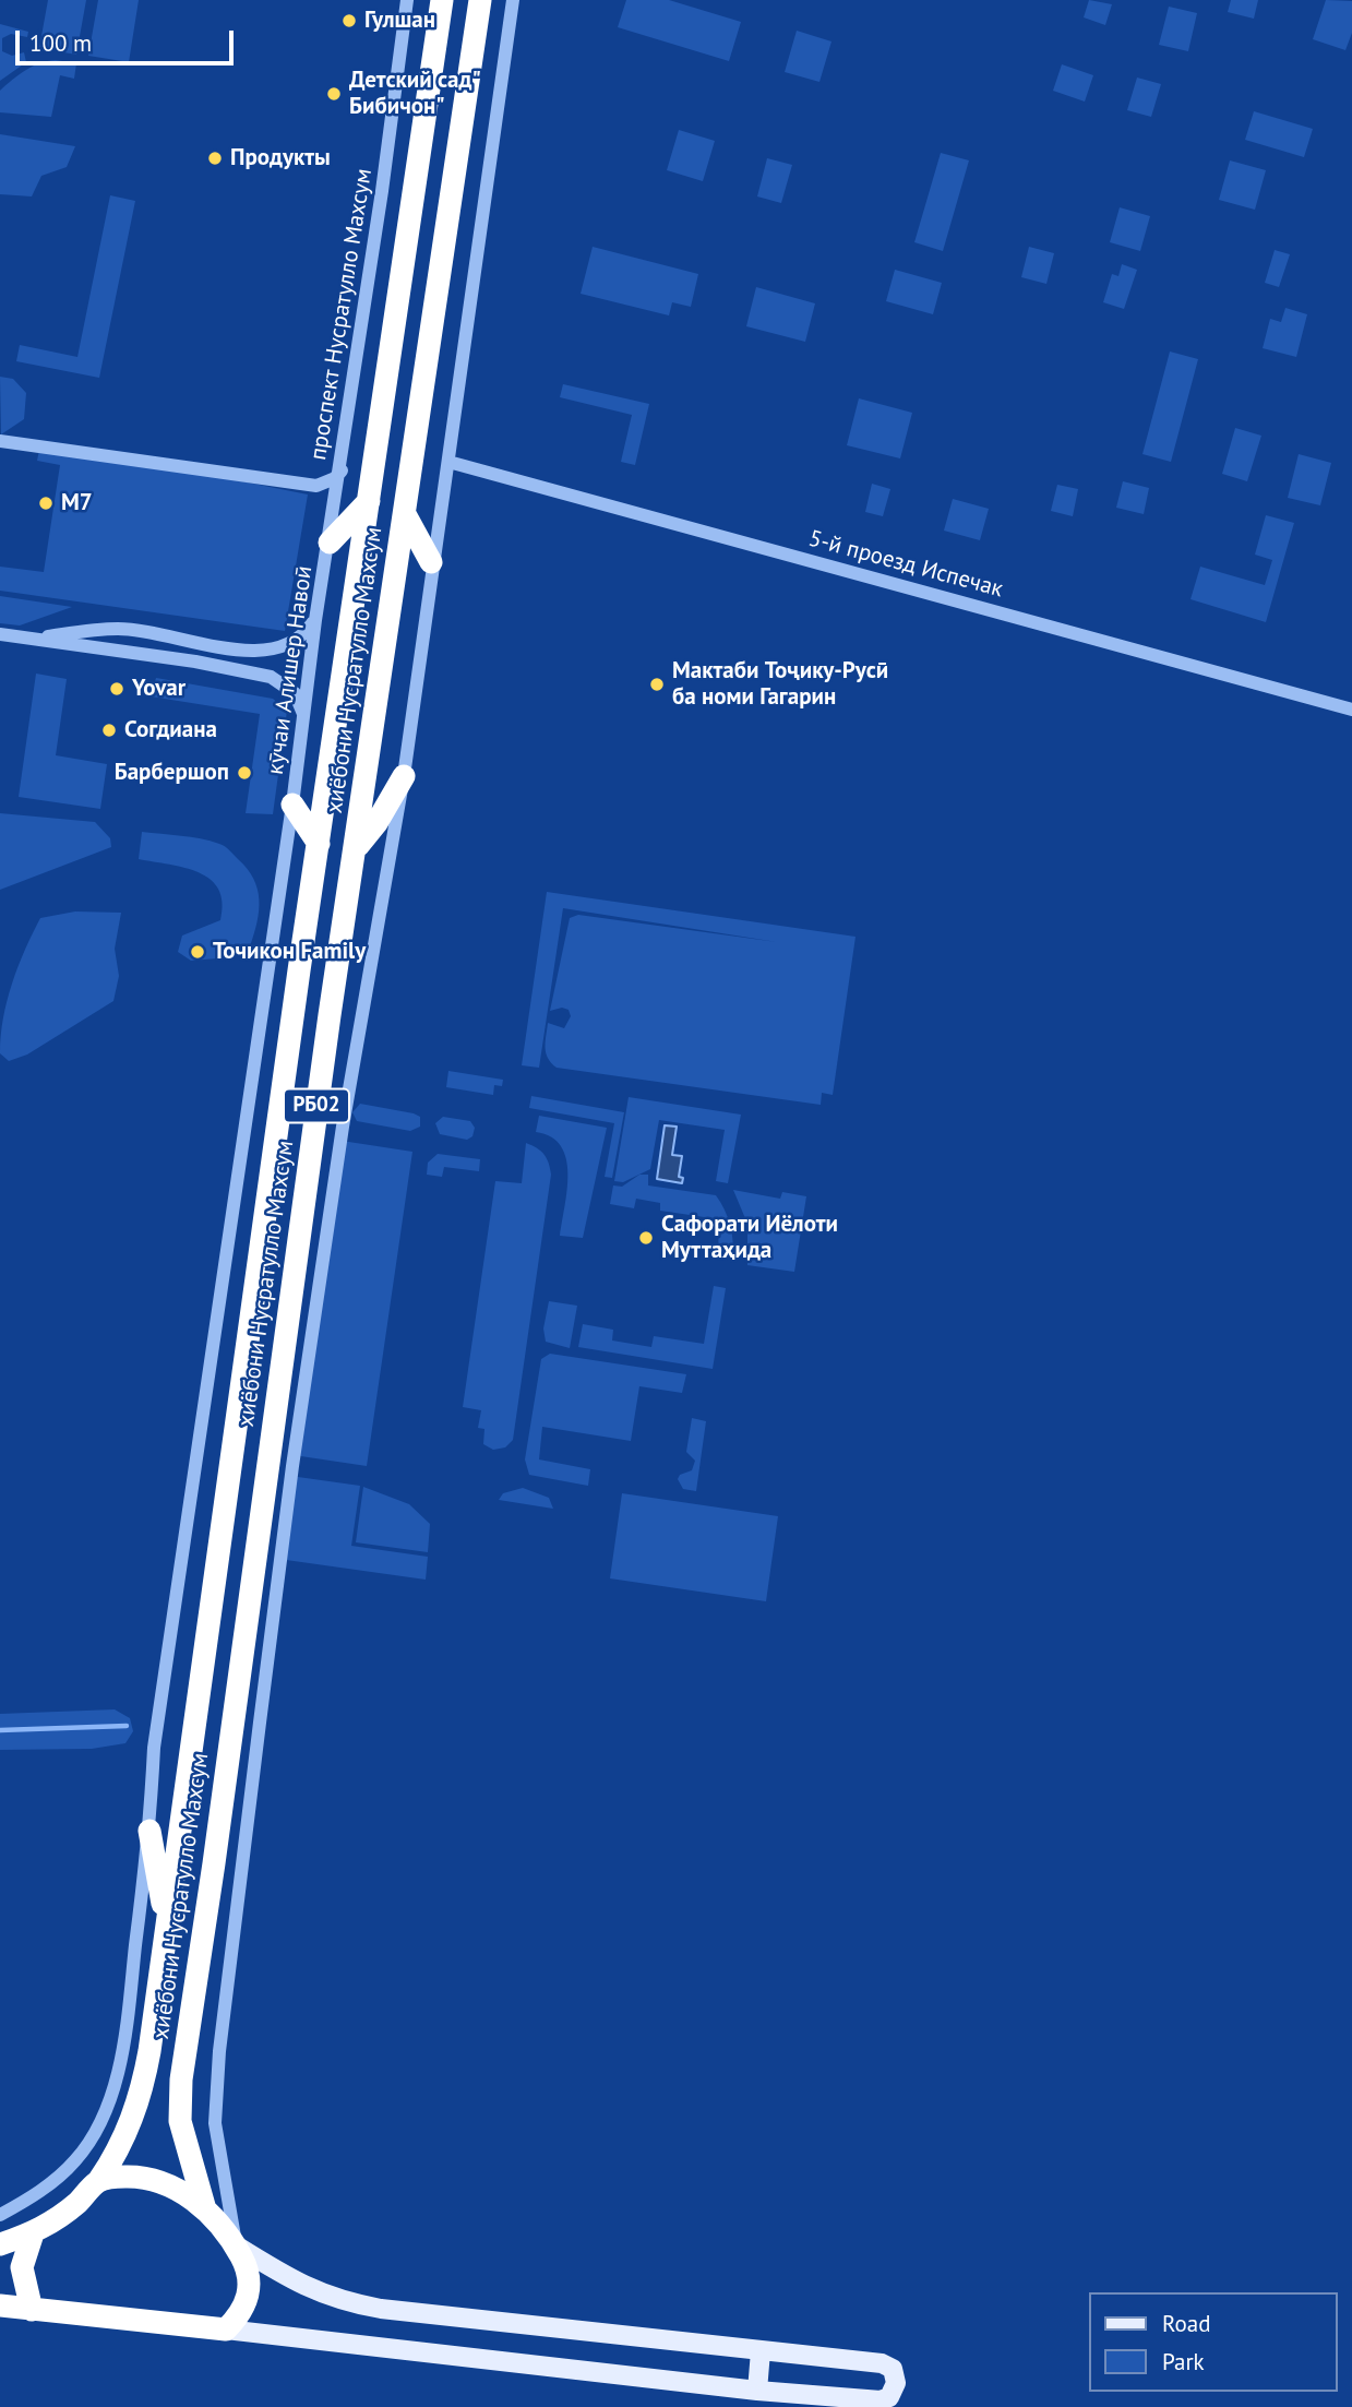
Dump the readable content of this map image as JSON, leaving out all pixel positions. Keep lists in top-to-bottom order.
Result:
{
  "streets": {
    "highway": ["хиёбони Нусратулло Махсум", "РБ02"],
    "street": ["проспект Нусратулло Махсум", "5-й проезд Испечак", "кӯчаи Алишер Навоӣ"]
  },
  "crossings": [
    ["проспект Нусратулло Махсум", "кӯчаи Алишер Навоӣ"]
  ],
  "places": [
    "Гулшан",
    "Детский сад\" Бибичон\"",
    "Продукты",
    "М7",
    "Мактаби Тоҷику-Русӣ ба номи Гагарин",
    "Yovar",
    "Согдиана",
    "Барбершоп",
    "Точикон Family",
    "Сафорати Иёлоти Муттаҳида"
  ],
  "legend": ["Road", "Park"],
  "scale_bar": "100 m"
}
